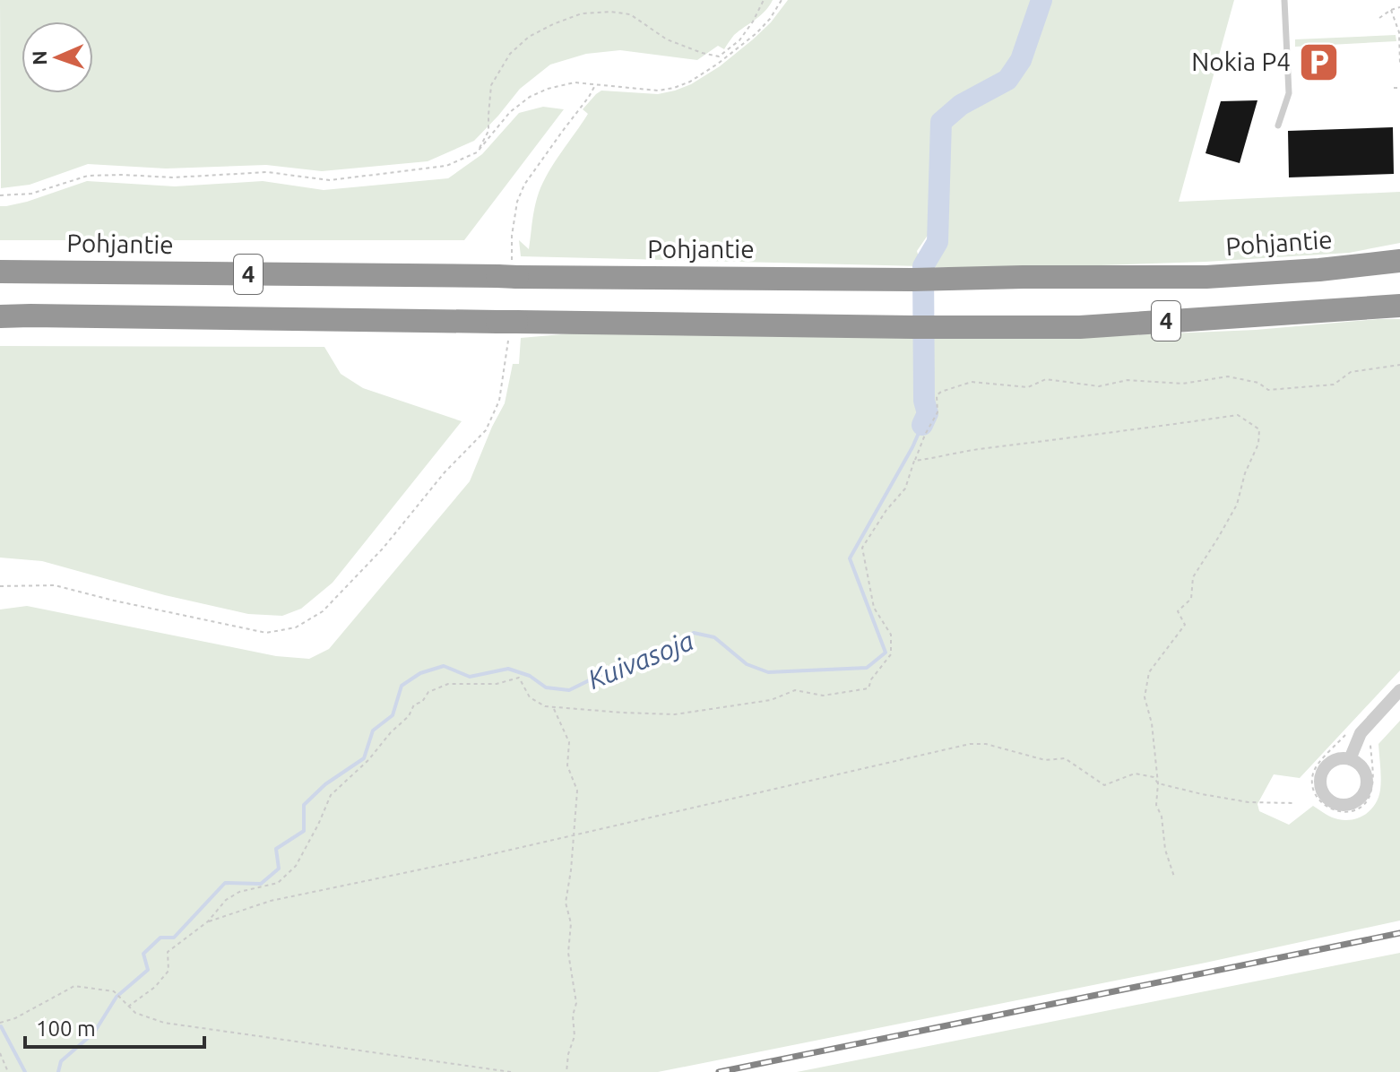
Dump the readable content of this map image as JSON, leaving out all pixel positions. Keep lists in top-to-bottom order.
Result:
{
  "streets": {
    "highway": ["Pohjantie", "4"]
  },
  "water": ["Kuivasoja"],
  "places": {
    "parking": ["Nokia P4"]
  },
  "scale_bar": "100 m",
  "north": "left"
}
